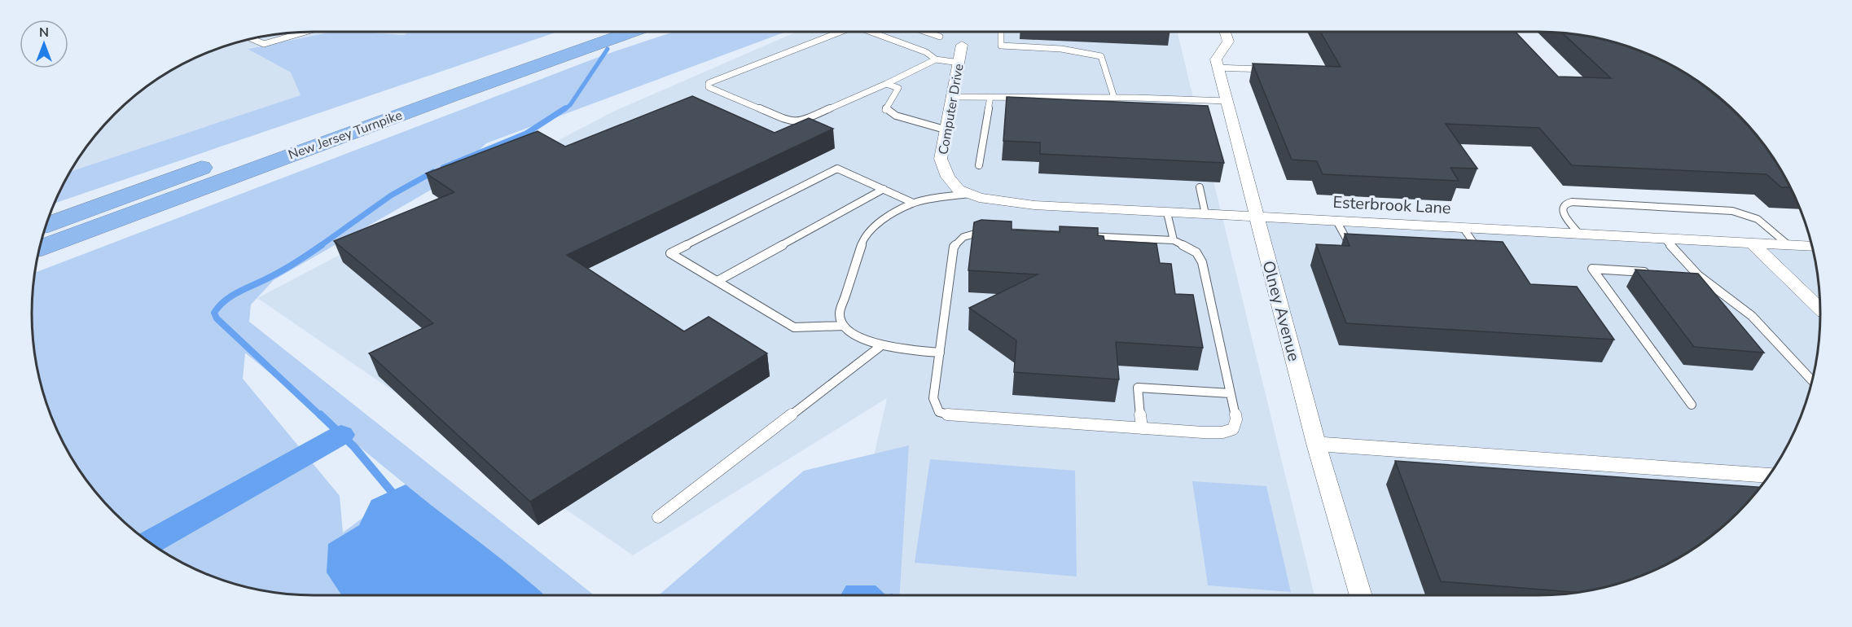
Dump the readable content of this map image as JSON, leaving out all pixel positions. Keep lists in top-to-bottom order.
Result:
{
  "streets": {
    "highway": ["New Jersey Turnpike"],
    "street": ["Computer Drive", "Esterbrook Lane", "Olney Avenue"]
  },
  "crossings": [
    ["Computer Drive", "Esterbrook Lane"],
    ["Esterbrook Lane", "Olney Avenue"]
  ],
  "north": "top"
}
